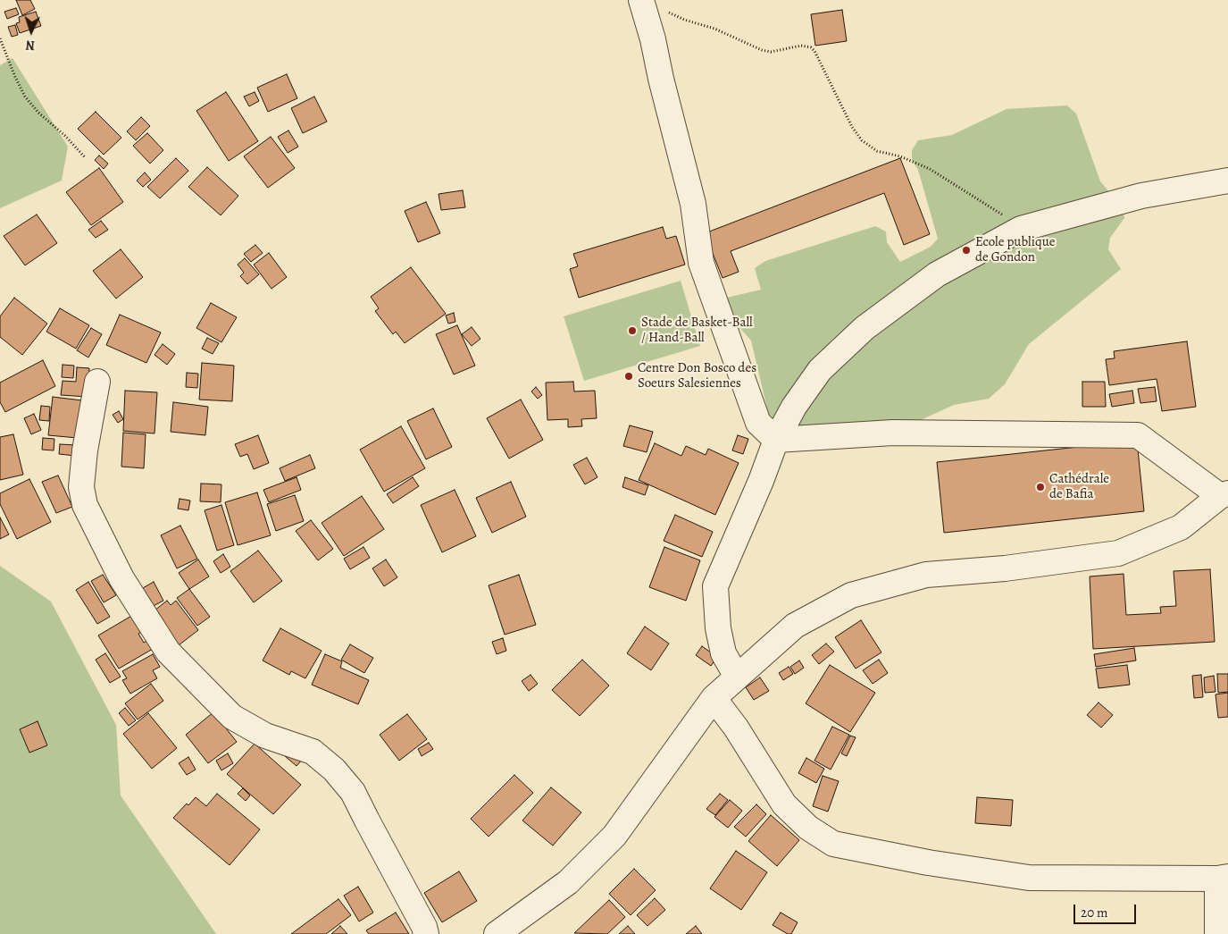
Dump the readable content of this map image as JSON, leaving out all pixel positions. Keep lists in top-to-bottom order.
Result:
{
  "places": [
    "Ecole publique de Gondon",
    "Stade de Basket-Ball / Hand-Ball",
    "Centre Don Bosco des Soeurs Salesiennes",
    "Cathédrale de Bafia"
  ],
  "scale_bar": "20 m",
  "north": "bottom"
}
